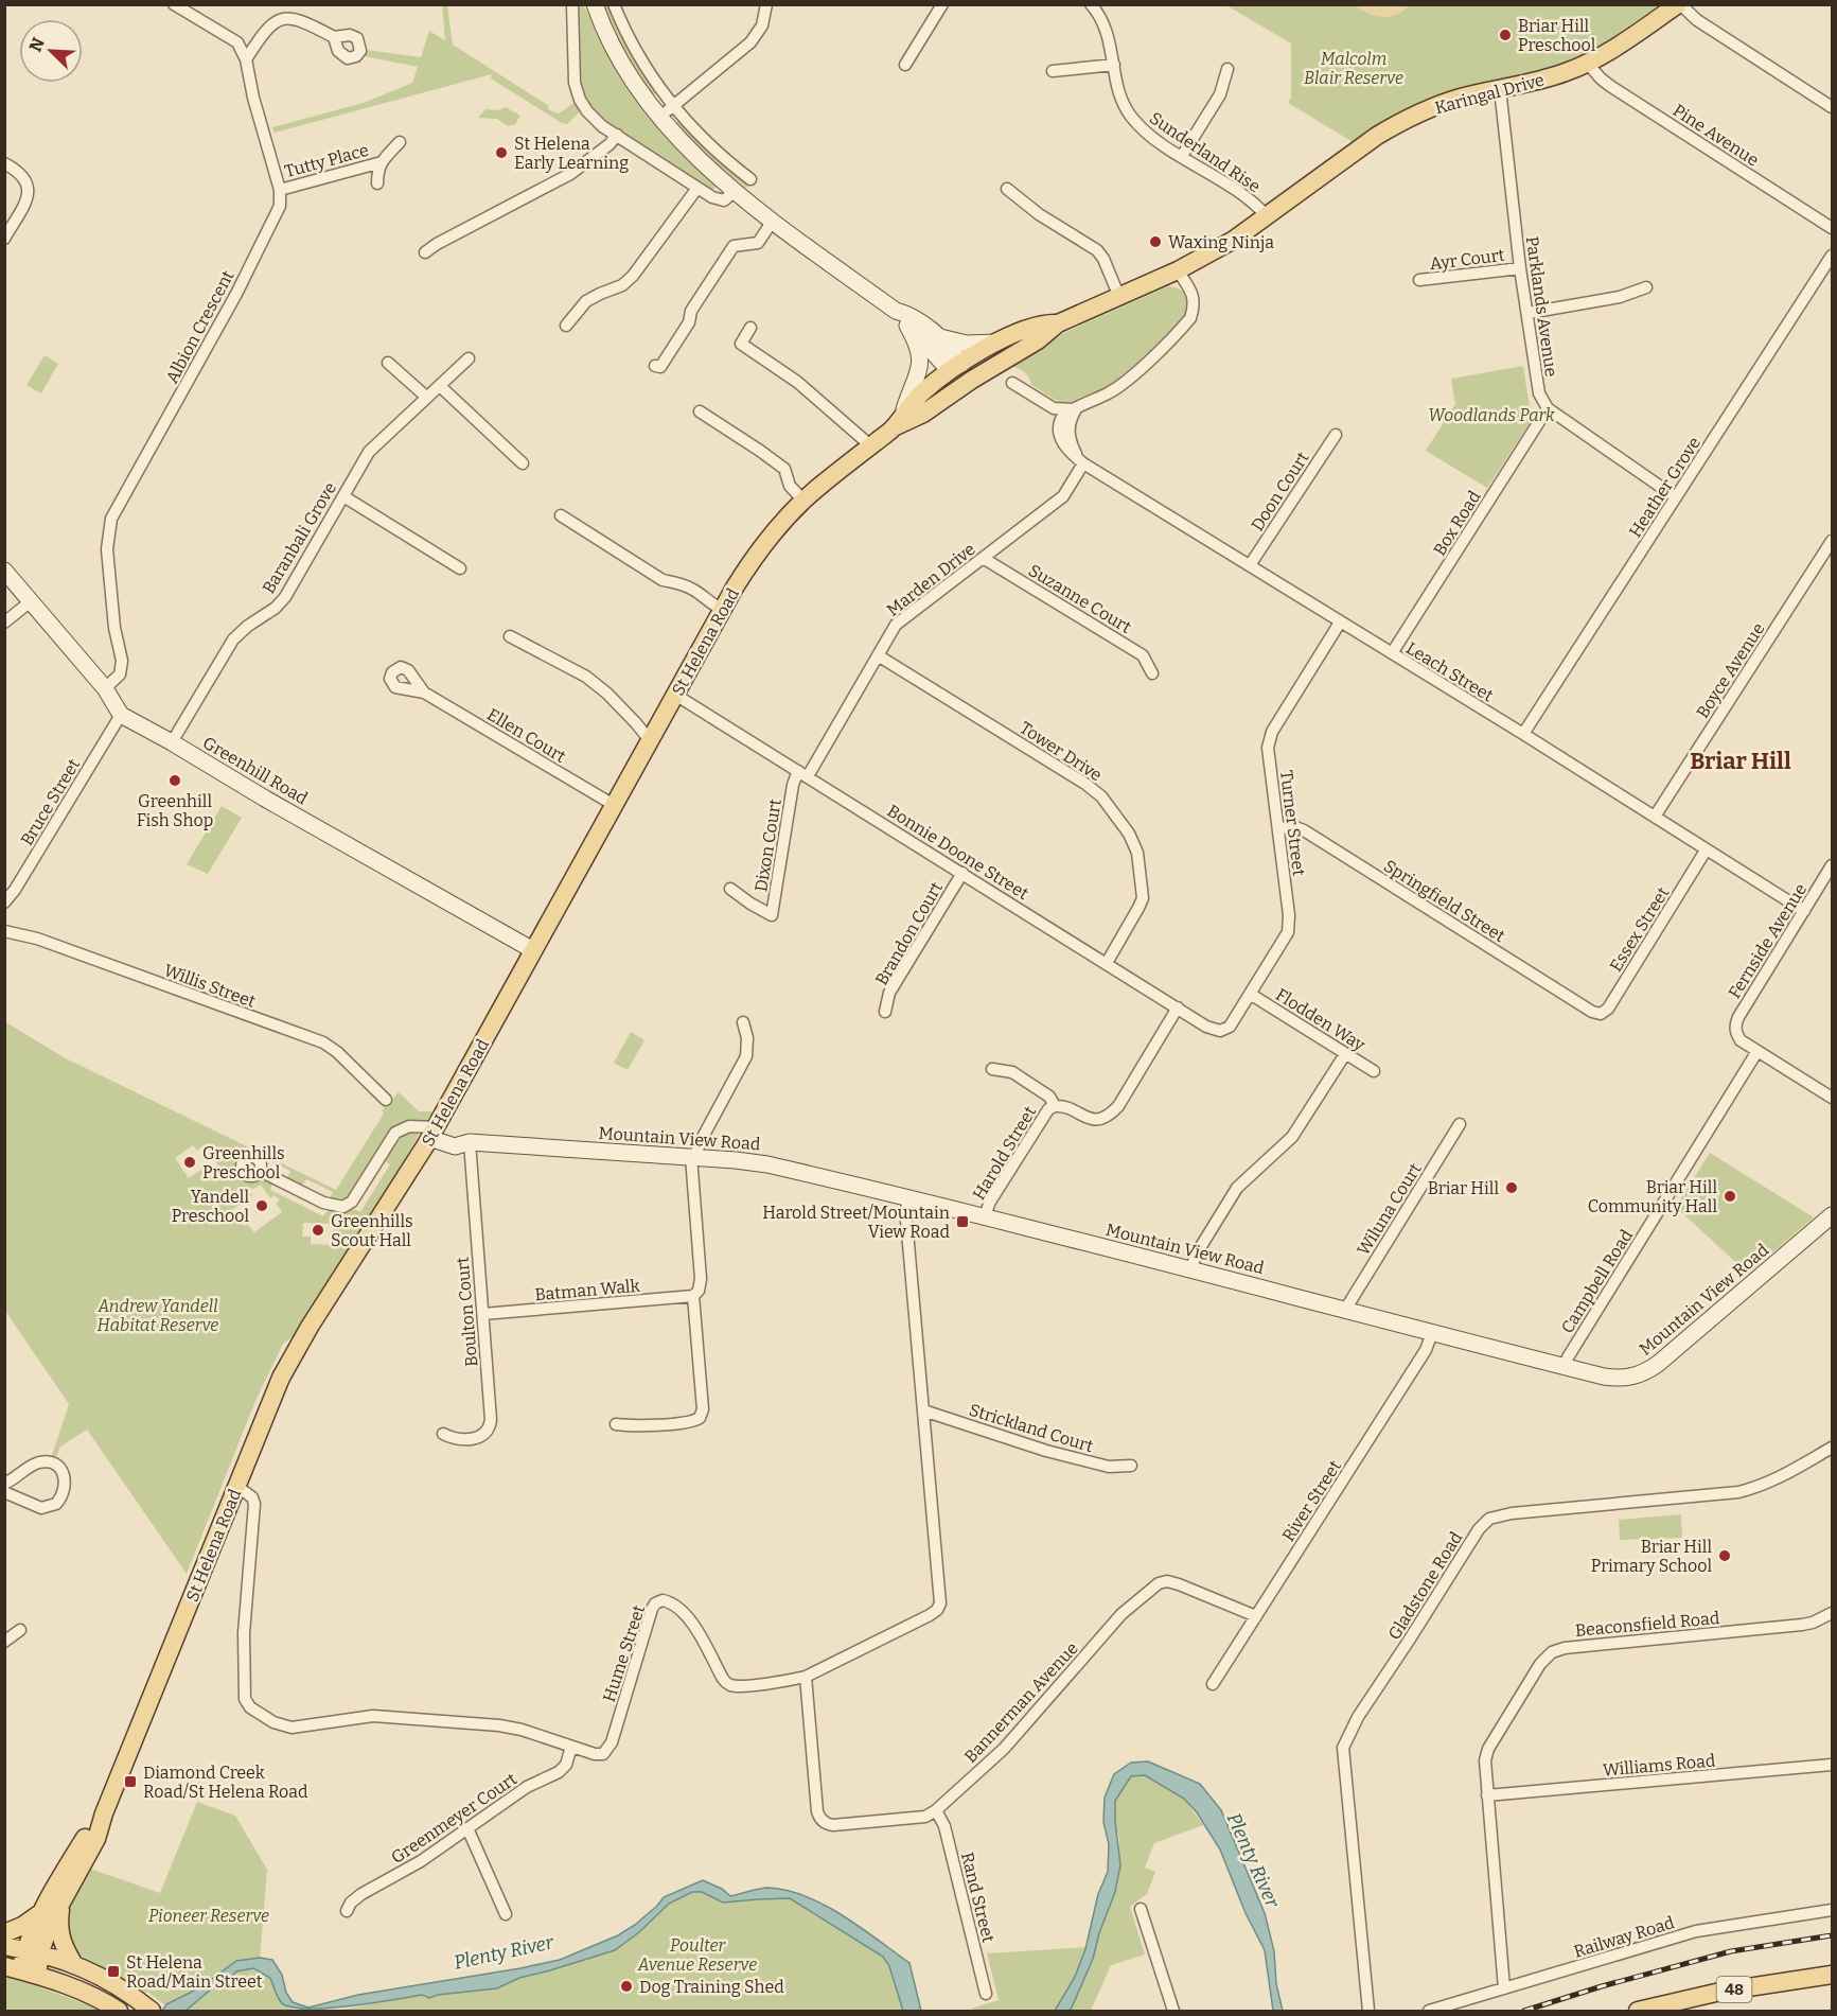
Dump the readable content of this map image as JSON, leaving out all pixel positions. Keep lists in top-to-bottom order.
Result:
{
  "streets": {
    "main road": ["Karingal Drive", "St Helena Road", "48"],
    "street": [
      "Pine Avenue",
      "Sunderland Rise",
      "Tutty Place",
      "Ayr Court",
      "Parklands Avenue",
      "Albion Crescent",
      "Heather Grove",
      "Doon Court",
      "Box Road",
      "Baranbali Grove",
      "Marden Drive",
      "Suzanne Court",
      "Boyce Avenue",
      "Leach Street",
      "Ellen Court",
      "Tower Drive",
      "Greenhill Road",
      "Bruce Street",
      "Turner Street",
      "Dixon Court",
      "Bonnie Doone Street",
      "Springfield Street",
      "Essex Street",
      "Brandon Court",
      "Fernside Avenue",
      "Willis Street",
      "Flodden Way",
      "Mountain View Road",
      "Harold Street",
      "Wiluna Court",
      "Campbell Road",
      "Batman Walk",
      "Boulton Court",
      "Strickland Court",
      "River Street",
      "Gladstone Road",
      "Beaconsfield Road",
      "Hume Street",
      "Bannerman Avenue",
      "Williams Road",
      "Greenmeyer Court",
      "Rand Street",
      "Railway Road"
    ]
  },
  "crossings": [
    ["Karingal Drive", "Pine Avenue"],
    ["Karingal Drive", "Sunderland Rise"],
    ["Karingal Drive", "Parklands Avenue"],
    ["Karingal Drive", "St Helena Road"],
    ["Tutty Place", "Albion Crescent"],
    ["Ayr Court", "Parklands Avenue"],
    ["Parklands Avenue", "Box Road"],
    ["Heather Grove", "Leach Street"],
    ["Doon Court", "Leach Street"],
    ["Box Road", "Leach Street"],
    ["Baranbali Grove", "Greenhill Road"],
    ["Marden Drive", "Suzanne Court"],
    ["Marden Drive", "Leach Street"],
    ["Marden Drive", "Tower Drive"],
    ["Marden Drive", "Dixon Court"],
    ["Marden Drive", "Bonnie Doone Street"],
    ["St Helena Road", "Ellen Court"],
    ["St Helena Road", "Greenhill Road"],
    ["St Helena Road", "Bonnie Doone Street"],
    ["St Helena Road", "Mountain View Road"],
    ["St Helena Road", "Hume Street"],
    ["Boyce Avenue", "Leach Street"],
    ["Leach Street", "Turner Street"],
    ["Leach Street", "Essex Street"],
    ["Leach Street", "Fernside Avenue"],
    ["Tower Drive", "Bonnie Doone Street"],
    ["Greenhill Road", "Bruce Street"],
    ["Turner Street", "Bonnie Doone Street"],
    ["Turner Street", "Springfield Street"],
    ["Turner Street", "Flodden Way"],
    ["Dixon Court", "Bonnie Doone Street"],
    ["Bonnie Doone Street", "Brandon Court"],
    ["Springfield Street", "Essex Street"],
    ["Fernside Avenue", "Campbell Road"],
    ["Mountain View Road", "Harold Street"],
    ["Mountain View Road", "Wiluna Court"],
    ["Mountain View Road", "Campbell Road"],
    ["Mountain View Road", "Boulton Court"],
    ["Mountain View Road", "River Street"],
    ["Mountain View Road", "Hume Street"],
    ["Batman Walk", "Boulton Court"],
    ["Strickland Court", "Hume Street"],
    ["River Street", "Bannerman Avenue"],
    ["Beaconsfield Road", "Williams Road"],
    ["Beaconsfield Road", "Railway Road"],
    ["Hume Street", "Bannerman Avenue"],
    ["Hume Street", "Greenmeyer Court"],
    ["Bannerman Avenue", "Rand Street"]
  ],
  "districts": ["Briar Hill"],
  "water": ["Plenty River"],
  "parks": [
    "Malcolm Blair Reserve",
    "Woodlands Park",
    "Andrew Yandell Habitat Reserve",
    "Pioneer Reserve",
    "Poulter Avenue Reserve"
  ],
  "places": {
    "other": [
      "Briar Hill Preschool",
      "St Helena Early Learning",
      "Waxing Ninja",
      "Greenhill Fish Shop",
      "Greenhills Preschool",
      "Briar Hill",
      "Briar Hill Community Hall",
      "Yandell Preschool",
      "Greenhills Scout Hall",
      "Briar Hill Primary School",
      "Dog Training Shed"
    ],
    "transit": ["Harold Street/Mountain View Road", "Diamond Creek Road/St Helena Road", "St Helena Road/Main Street"]
  },
  "north": "top left"
}
